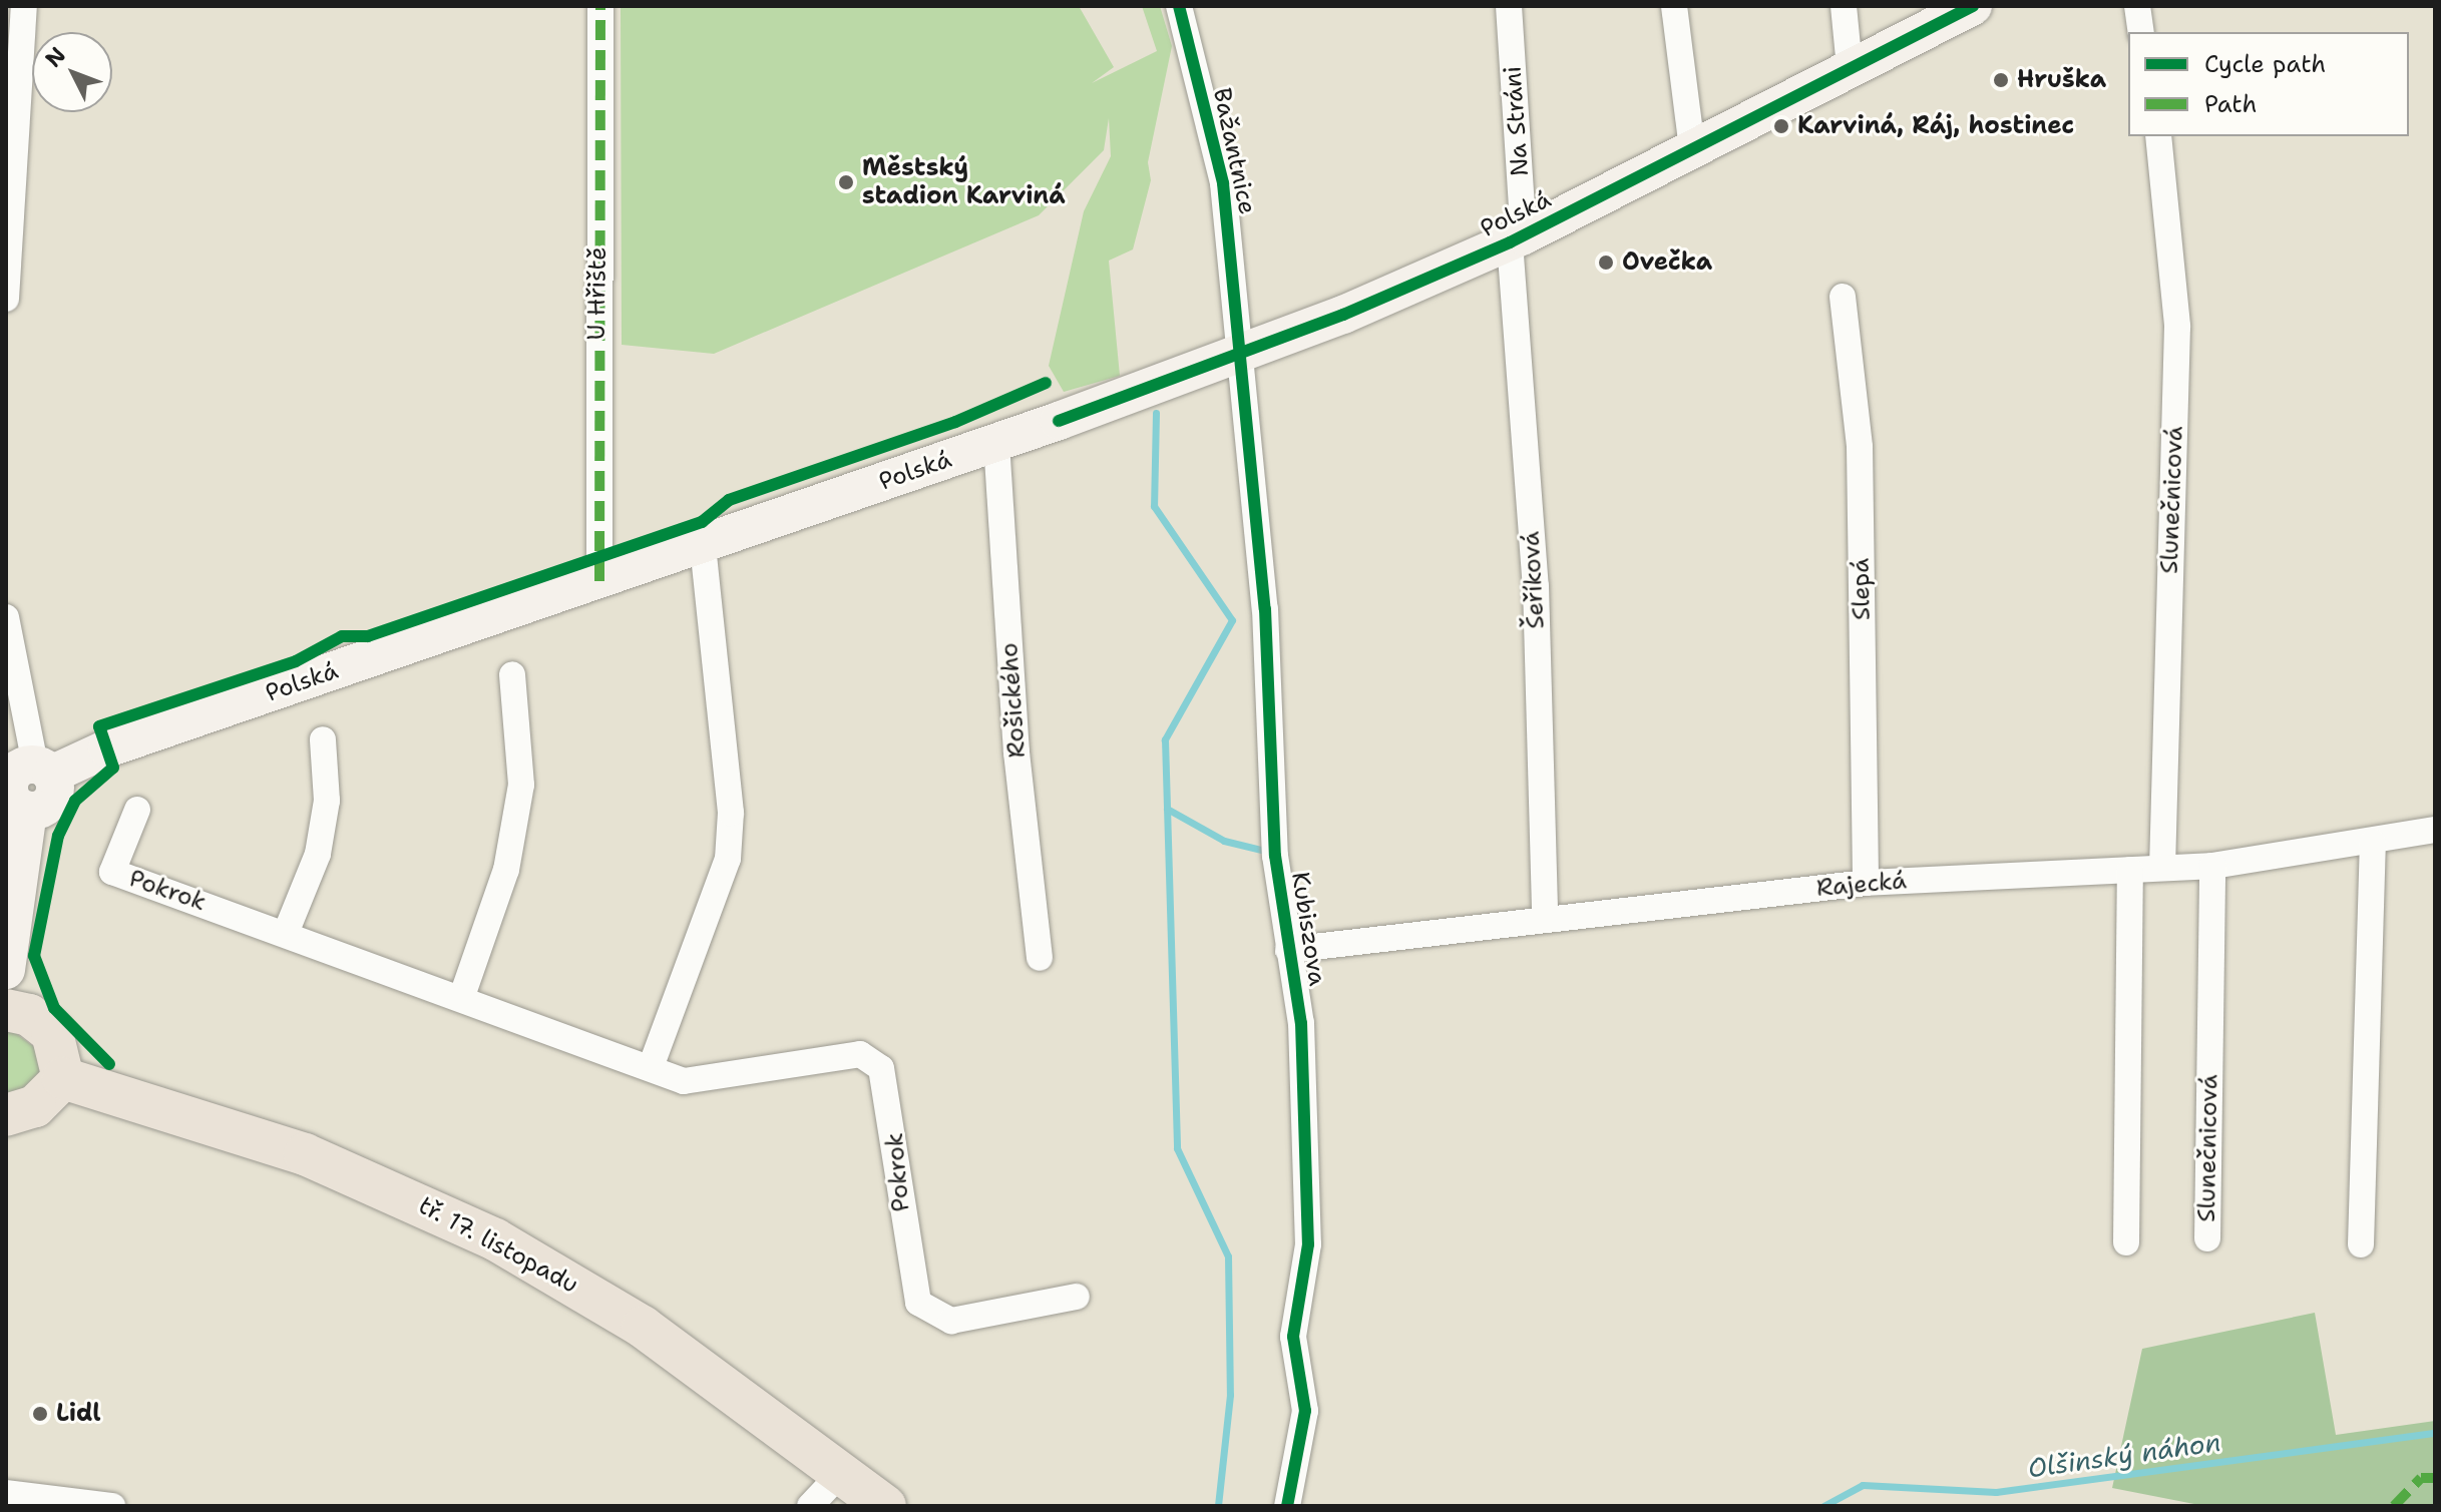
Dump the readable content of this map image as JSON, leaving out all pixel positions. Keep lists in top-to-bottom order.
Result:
{
  "streets": {
    "main road": ["tř. 17. listopadu"],
    "street": [
      "Na Stráni",
      "Bažantnice",
      "Polská",
      "U Hřiště",
      "Slunečnicová",
      "Šeříková",
      "Slepá",
      "Rošického",
      "Rajecká",
      "Pokrok",
      "Kubiszova"
    ]
  },
  "crossings": [
    ["Na Stráni", "Polská"],
    ["Na Stráni", "Šeříková"],
    ["Bažantnice", "Polská"],
    ["Bažantnice", "Kubiszova"],
    ["Polská", "U Hřiště"],
    ["Polská", "Šeříková"],
    ["Polská", "Rošického"],
    ["Polská", "Kubiszova"],
    ["Slunečnicová", "Rajecká"],
    ["Šeříková", "Rajecká"],
    ["Slepá", "Rajecká"],
    ["Rajecká", "Kubiszova"]
  ],
  "water": ["Olšinský náhon"],
  "places": [
    "Hruška",
    "Karviná, Ráj, hostinec",
    "Městský stadion Karviná",
    "Ovečka",
    "Lidl"
  ],
  "legend": ["Cycle path", "Path"],
  "north": "top left"
}
